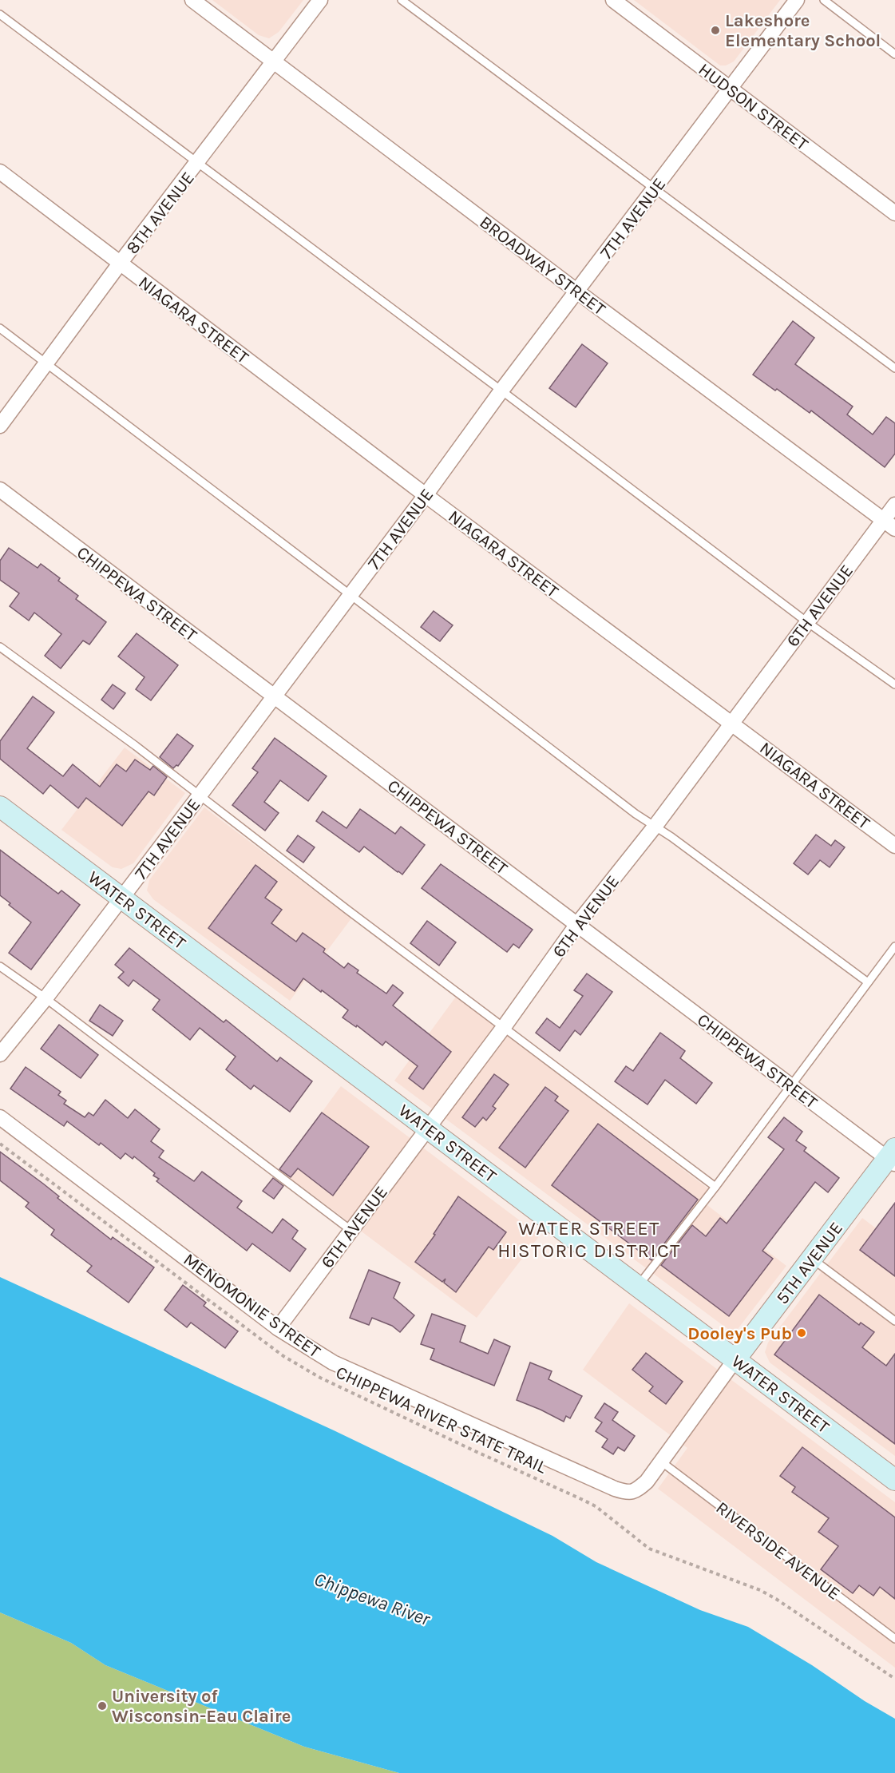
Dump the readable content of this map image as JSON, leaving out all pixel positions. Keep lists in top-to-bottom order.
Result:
{
  "streets": {
    "main road": ["WATER STREET", "5TH AVENUE"],
    "street": [
      "HUDSON STREET",
      "8TH AVENUE",
      "7TH AVENUE",
      "BROADWAY STREET",
      "NIAGARA STREET",
      "CHIPPEWA STREET",
      "6TH AVENUE",
      "MENOMONIE STREET"
    ],
    "lane": ["RIVERSIDE AVENUE"],
    "path": ["CHIPPEWA RIVER STATE TRAIL"]
  },
  "crossings": [
    ["HUDSON STREET", "7TH AVENUE"],
    ["8TH AVENUE", "BROADWAY STREET"],
    ["8TH AVENUE", "NIAGARA STREET"],
    ["7TH AVENUE", "BROADWAY STREET"],
    ["7TH AVENUE", "NIAGARA STREET"],
    ["7TH AVENUE", "CHIPPEWA STREET"],
    ["7TH AVENUE", "WATER STREET"],
    ["BROADWAY STREET", "6TH AVENUE"],
    ["NIAGARA STREET", "6TH AVENUE"],
    ["CHIPPEWA STREET", "6TH AVENUE"],
    ["CHIPPEWA STREET", "5TH AVENUE"],
    ["6TH AVENUE", "WATER STREET"],
    ["6TH AVENUE", "MENOMONIE STREET"],
    ["WATER STREET", "5TH AVENUE"],
    ["5TH AVENUE", "MENOMONIE STREET"],
    ["5TH AVENUE", "RIVERSIDE AVENUE"]
  ],
  "districts": ["WATER STREET HISTORIC DISTRICT"],
  "water": ["Chippewa River"],
  "places": ["Lakeshore Elementary School", "Dooley's Pub", "University of Wisconsin-Eau Claire"]
}
